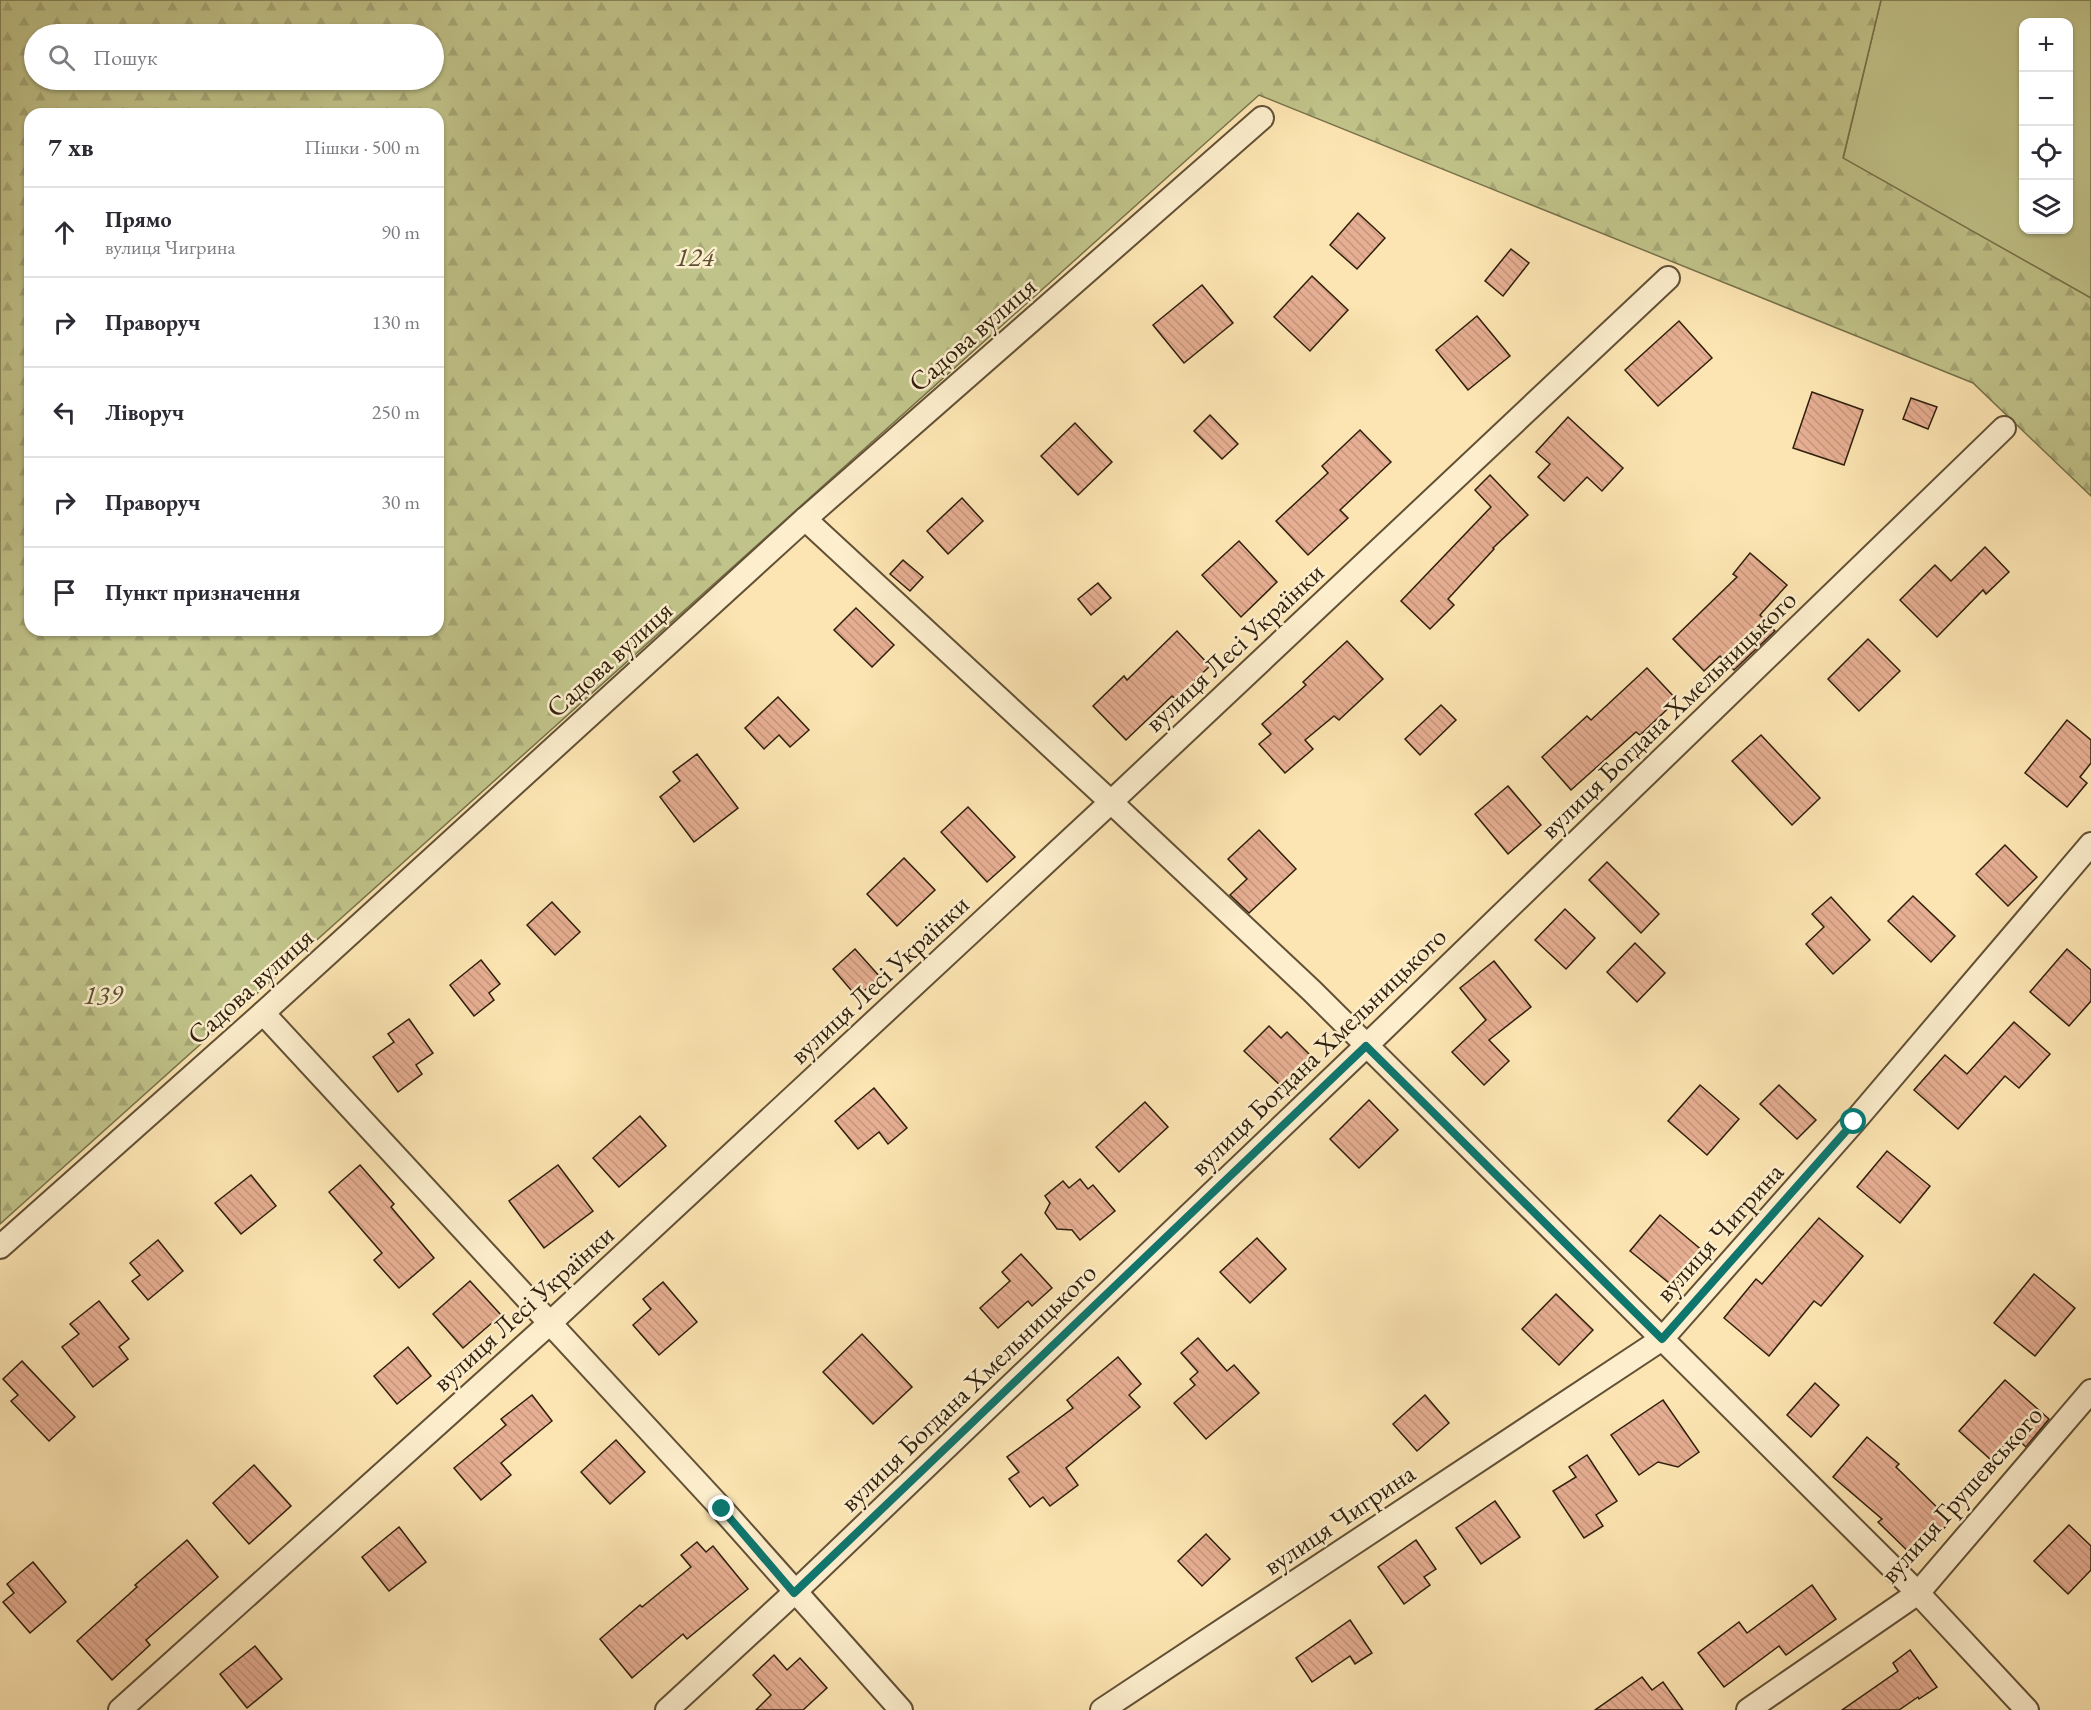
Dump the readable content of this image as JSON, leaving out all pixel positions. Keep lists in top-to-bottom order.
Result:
{
  "streets": {
    "street": [
      "Садова вулиця",
      "вулиця Лесі Українки",
      "вулиця Богдана Хмельницького",
      "вулиця Чигрина",
      "вулиця Грушевського"
    ]
  },
  "parks": ["124", "139"],
  "page": {
    "map_buttons": ["+", "−"],
    "search": "Пошук",
    "heading": ["7 хв", "Пішки · 500 m"],
    "list": [
      ["Прямо", "вулиця Чигрина", "90 m"],
      ["Праворуч", "130 m"],
      ["Ліворуч", "250 m"],
      ["Праворуч", "30 m"],
      "Пункт призначення"
    ]
  }
}
